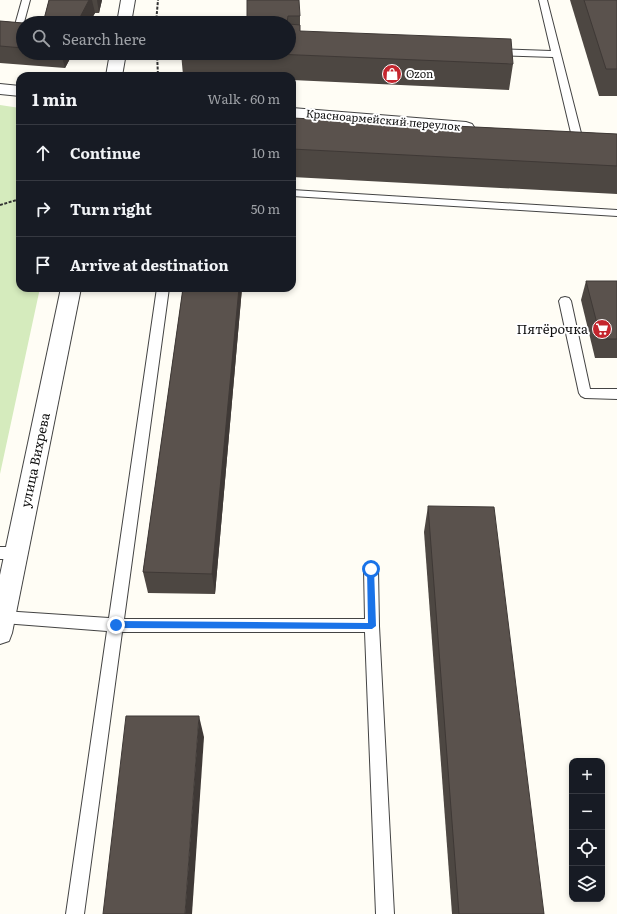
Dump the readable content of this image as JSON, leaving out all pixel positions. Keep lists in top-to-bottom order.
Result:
{
  "streets": {
    "street": ["Красноармейский переулок", "улица Вихрева"]
  },
  "places": {
    "shop": ["Ozon"],
    "supermarket": ["Пятёрочка"]
  },
  "page": {
    "search": "Search here",
    "heading": ["1 min", "Walk · 60 m"],
    "list": [
      ["Continue", "10 m"],
      ["Turn right", "50 m"],
      "Arrive at destination"
    ],
    "map_buttons": ["+", "−"]
  }
}
